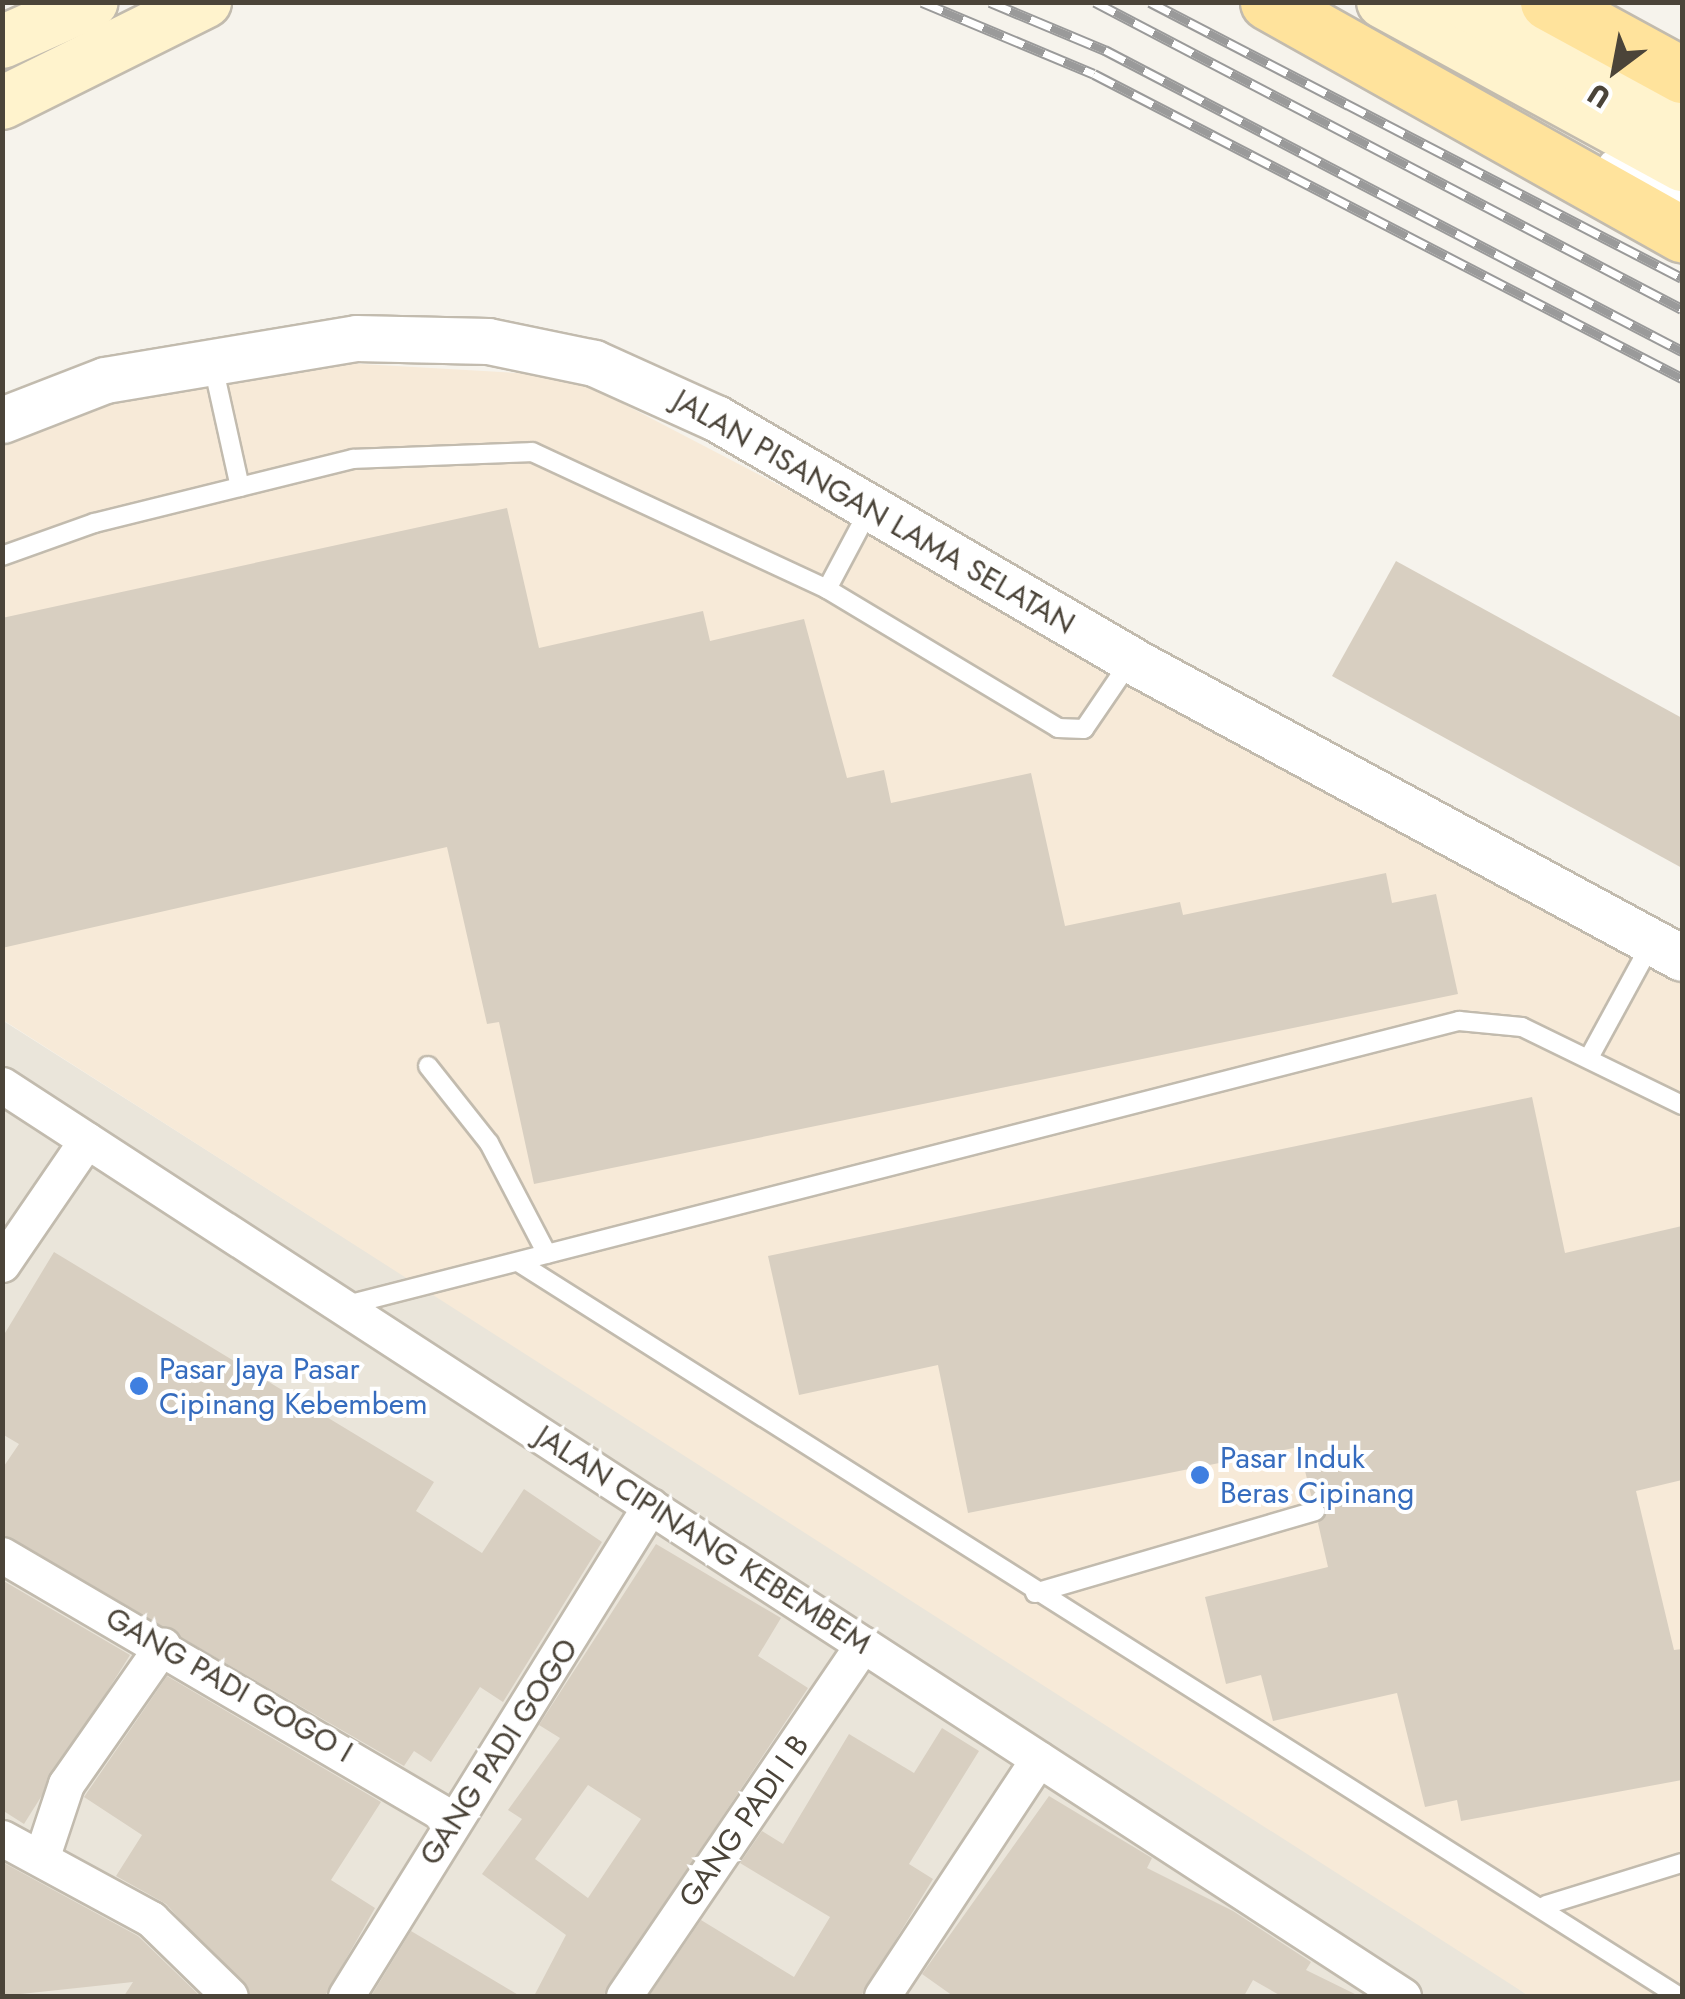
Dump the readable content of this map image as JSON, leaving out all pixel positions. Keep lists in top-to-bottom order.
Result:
{
  "streets": {
    "street": [
      "JALAN PISANGAN LAMA SELATAN",
      "JALAN CIPINANG KEBEMBEM",
      "GANG PADI GOGO I",
      "GANG PADI GOGO",
      "GANG PADI I B"
    ]
  },
  "crossings": [
    ["JALAN CIPINANG KEBEMBEM", "GANG PADI GOGO"],
    ["JALAN CIPINANG KEBEMBEM", "GANG PADI I B"],
    ["GANG PADI GOGO I", "GANG PADI GOGO"]
  ],
  "places": ["Pasar Jaya Pasar Cipinang Kebembem", "Pasar Induk Beras Cipinang"],
  "north": "bottom left"
}
